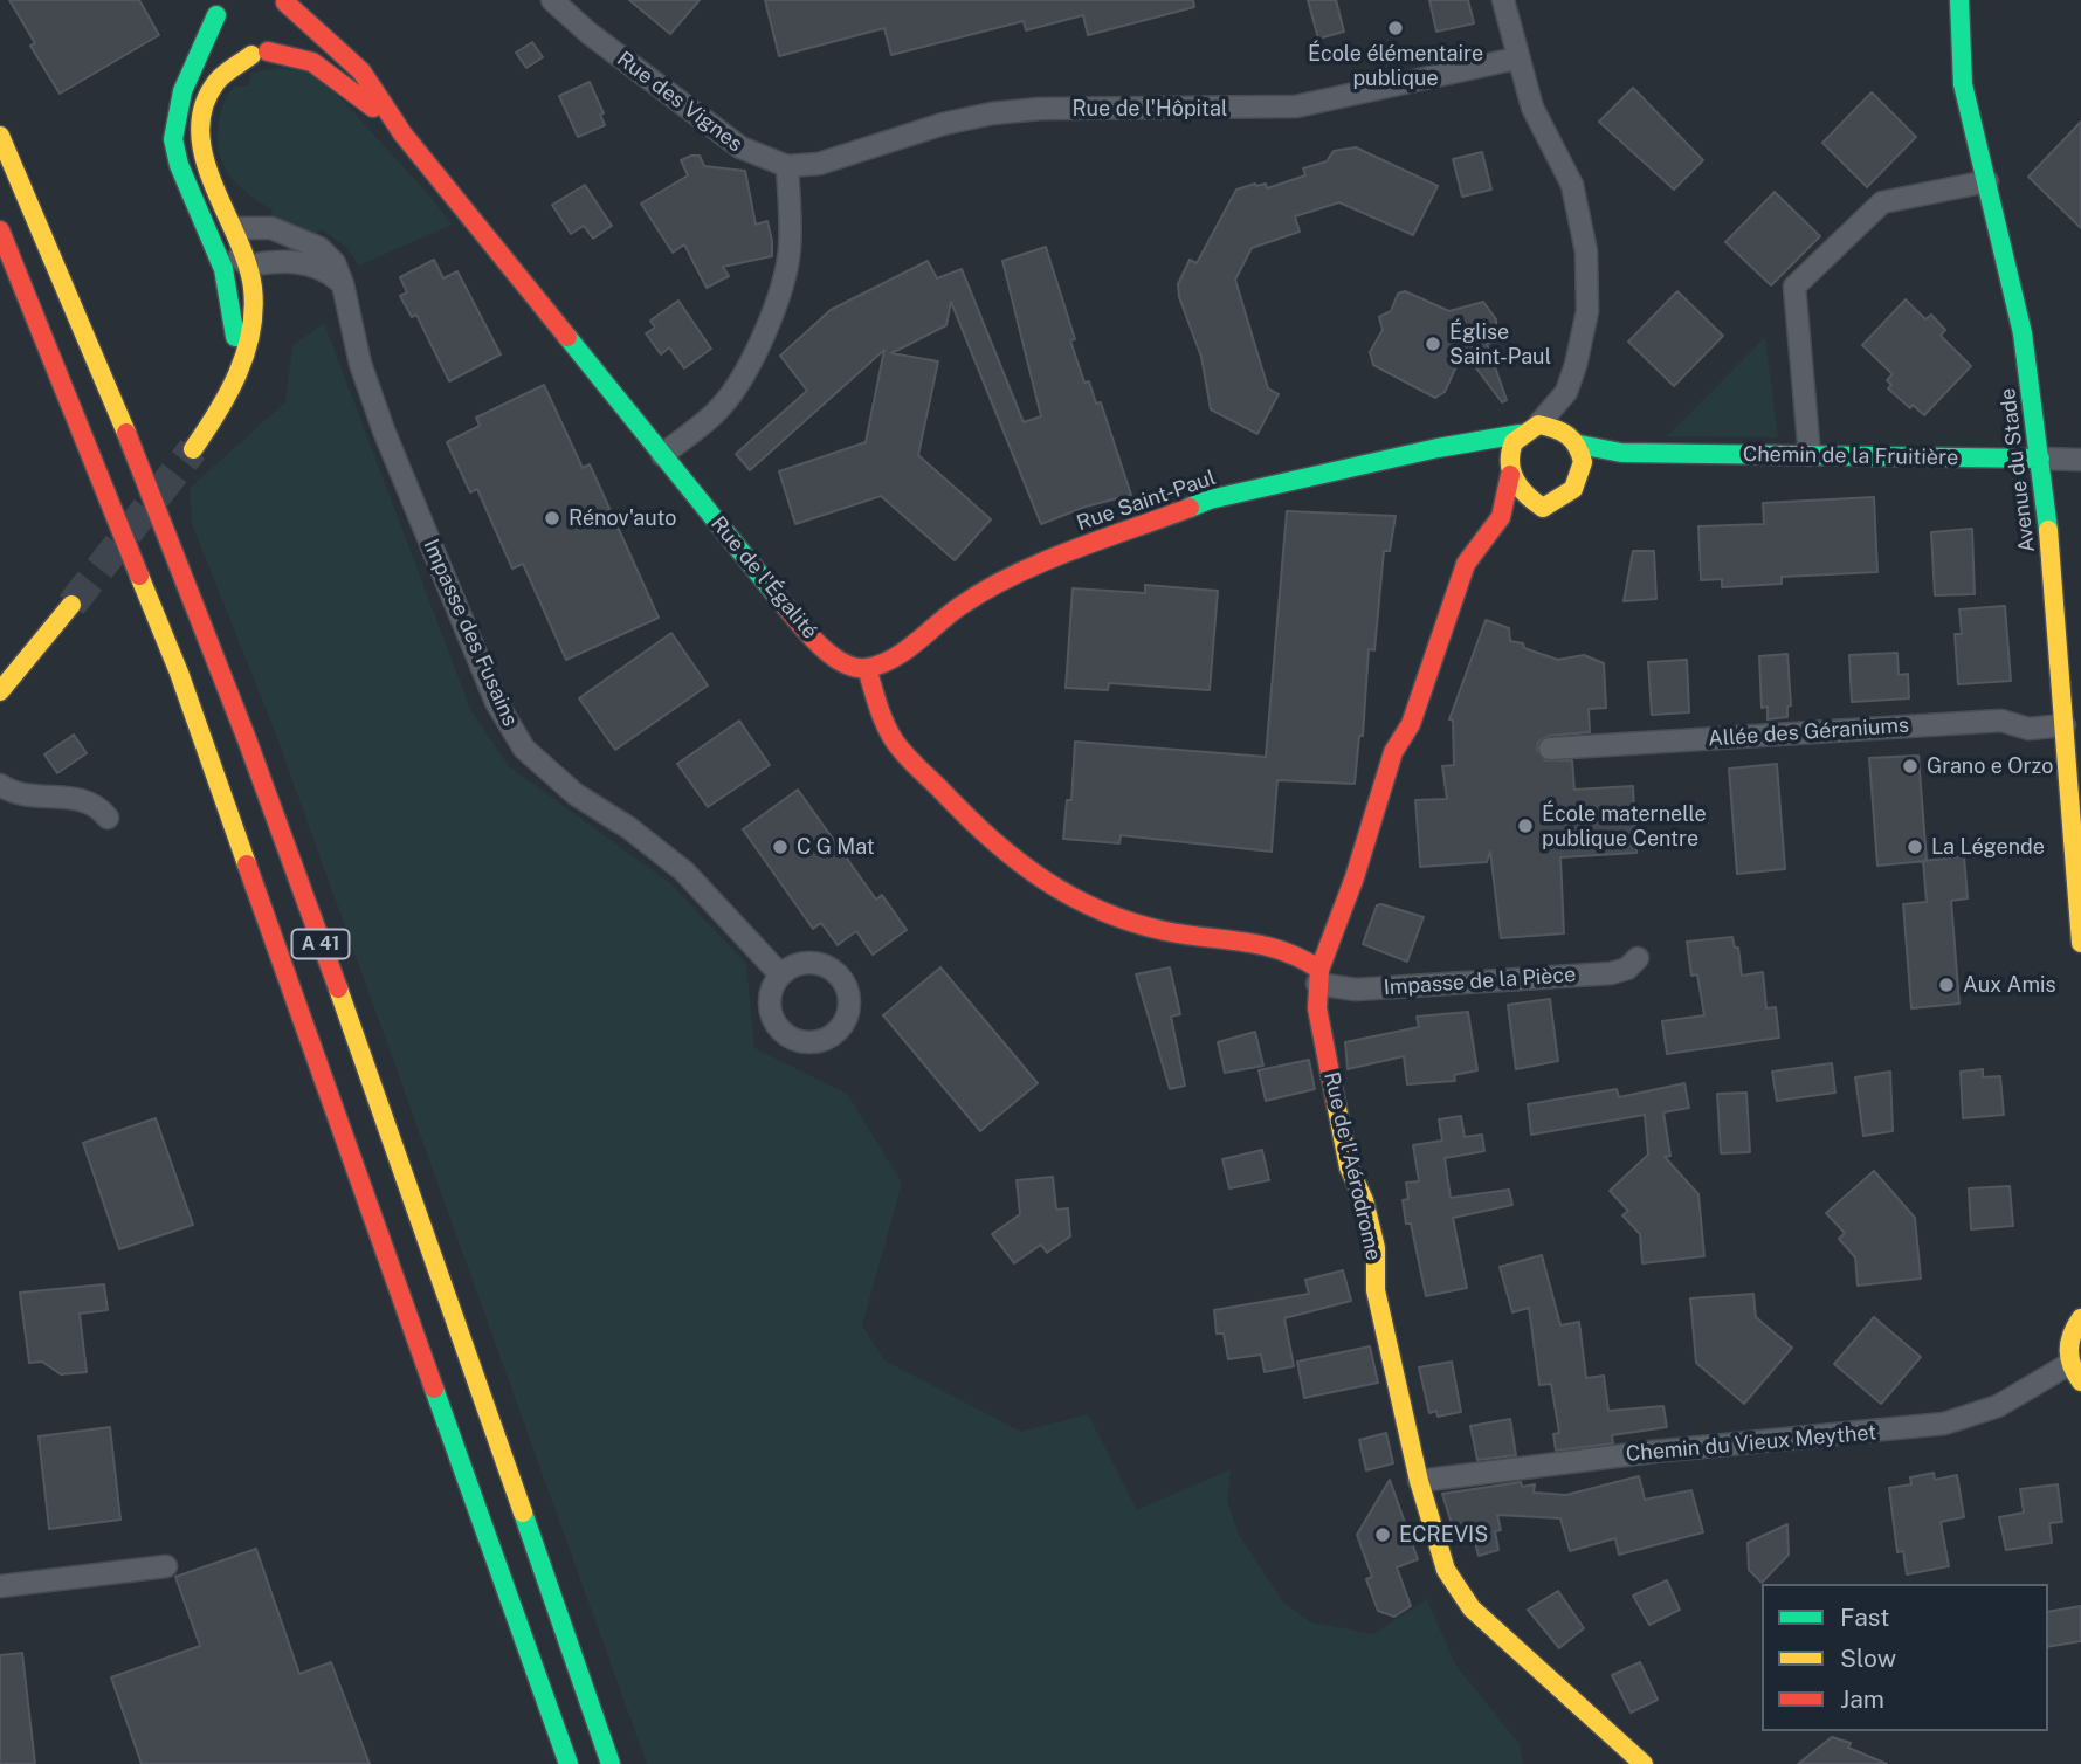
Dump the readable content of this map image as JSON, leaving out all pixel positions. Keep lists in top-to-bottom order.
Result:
{
  "streets": {
    "main road": [
      "Chemin de la Fruitière",
      "Avenue du Stade",
      "Rue Saint-Paul",
      "Rue de l'Égalité",
      "A 41",
      "Rue de l'Aérodrome"
    ],
    "street": [
      "Rue des Vignes",
      "Rue de l'Hôpital",
      "Impasse des Fusains",
      "Allée des Géraniums",
      "Impasse de la Pièce",
      "Chemin du Vieux Meythet"
    ]
  },
  "crossings": [
    ["Rue des Vignes", "Rue de l'Hôpital"],
    ["Rue de l'Hôpital", "Rue de l'Aérodrome"],
    ["Chemin de la Fruitière", "Avenue du Stade"],
    ["Chemin de la Fruitière", "Rue Saint-Paul"],
    ["Chemin de la Fruitière", "Rue de l'Aérodrome"],
    ["Avenue du Stade", "Allée des Géraniums"],
    ["Rue Saint-Paul", "Rue de l'Égalité"],
    ["Rue Saint-Paul", "Rue de l'Aérodrome"],
    ["Impasse de la Pièce", "Rue de l'Aérodrome"],
    ["Rue de l'Aérodrome", "Chemin du Vieux Meythet"]
  ],
  "places": [
    "École élémentaire publique",
    "Église Saint-Paul",
    "Rénov'auto",
    "Grano e Orzo",
    "École maternelle publique Centre",
    "C G Mat",
    "La Légende",
    "Aux Amis",
    "ECREVIS"
  ],
  "legend": ["Fast", "Slow", "Jam"]
}
